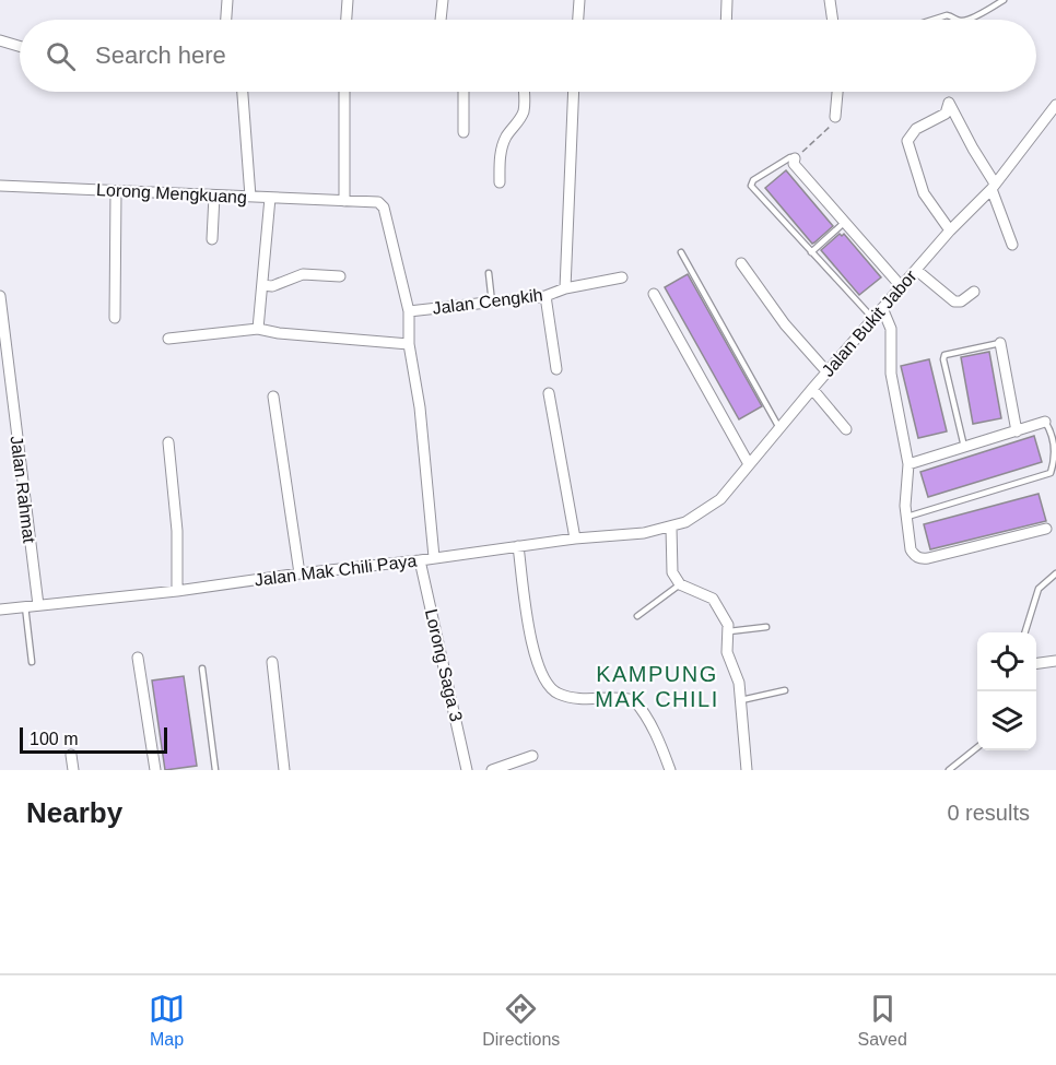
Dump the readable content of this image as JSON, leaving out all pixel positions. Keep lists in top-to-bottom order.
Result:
{
  "streets": {
    "street": [
      "Lorong Mengkuang",
      "Jalan Cengkih",
      "Jalan Bukit Jabor",
      "Jalan Rahmat",
      "Jalan Mak Chili Paya",
      "Lorong Saga 3"
    ]
  },
  "crossings": [
    ["Lorong Mengkuang", "Jalan Cengkih"],
    ["Jalan Cengkih", "Jalan Mak Chili Paya"],
    ["Jalan Bukit Jabor", "Jalan Mak Chili Paya"],
    ["Jalan Rahmat", "Jalan Mak Chili Paya"],
    ["Jalan Mak Chili Paya", "Lorong Saga 3"]
  ],
  "districts": ["KAMPUNG MAK CHILI"],
  "scale_bar": "100 m",
  "page": {
    "search": "Search here",
    "scale": "100 m",
    "heading": ["Nearby", "0 results"],
    "nav": ["Map", "Directions", "Saved"]
  }
}
